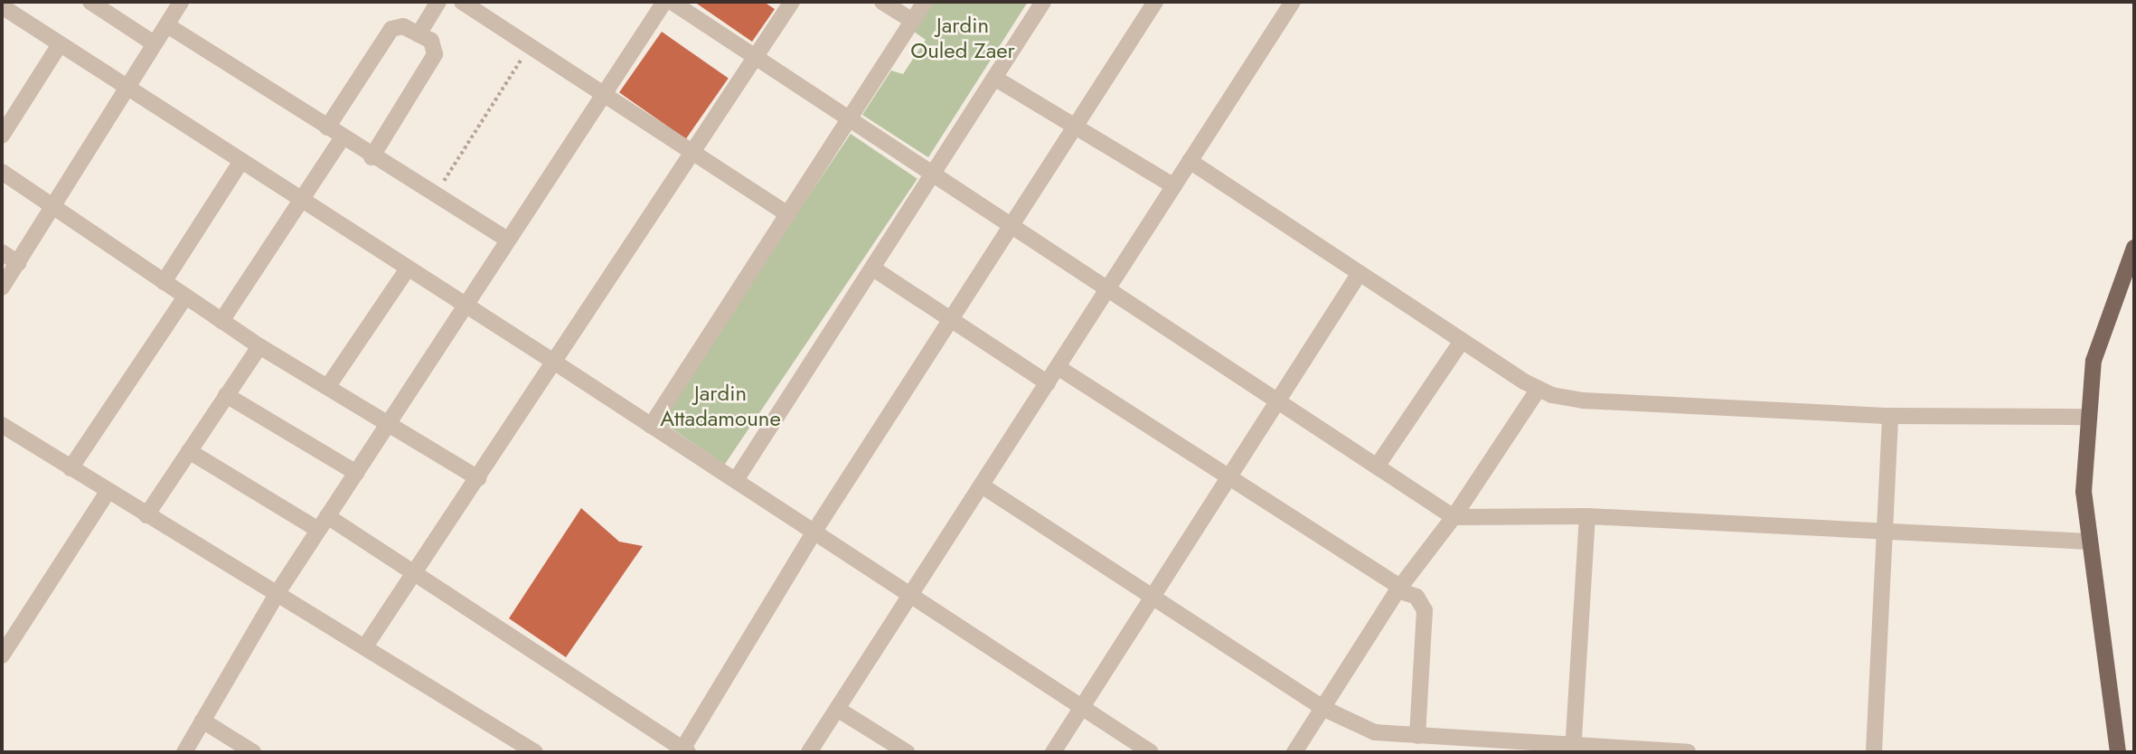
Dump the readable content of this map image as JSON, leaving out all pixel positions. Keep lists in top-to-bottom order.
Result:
{
  "parks": ["Jardin Ouled Zaer", "Jardin Attadamoune"]
}
